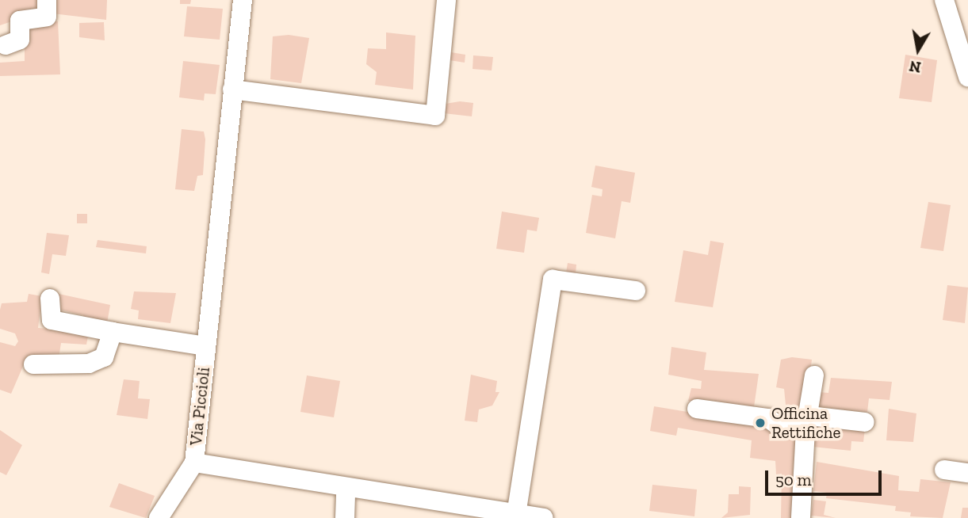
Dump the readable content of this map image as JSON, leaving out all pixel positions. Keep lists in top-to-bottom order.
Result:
{
  "streets": {
    "street": ["Via Piccioli"]
  },
  "places": ["Officina Rettifiche"],
  "scale_bar": "50 m",
  "north": "bottom"
}
